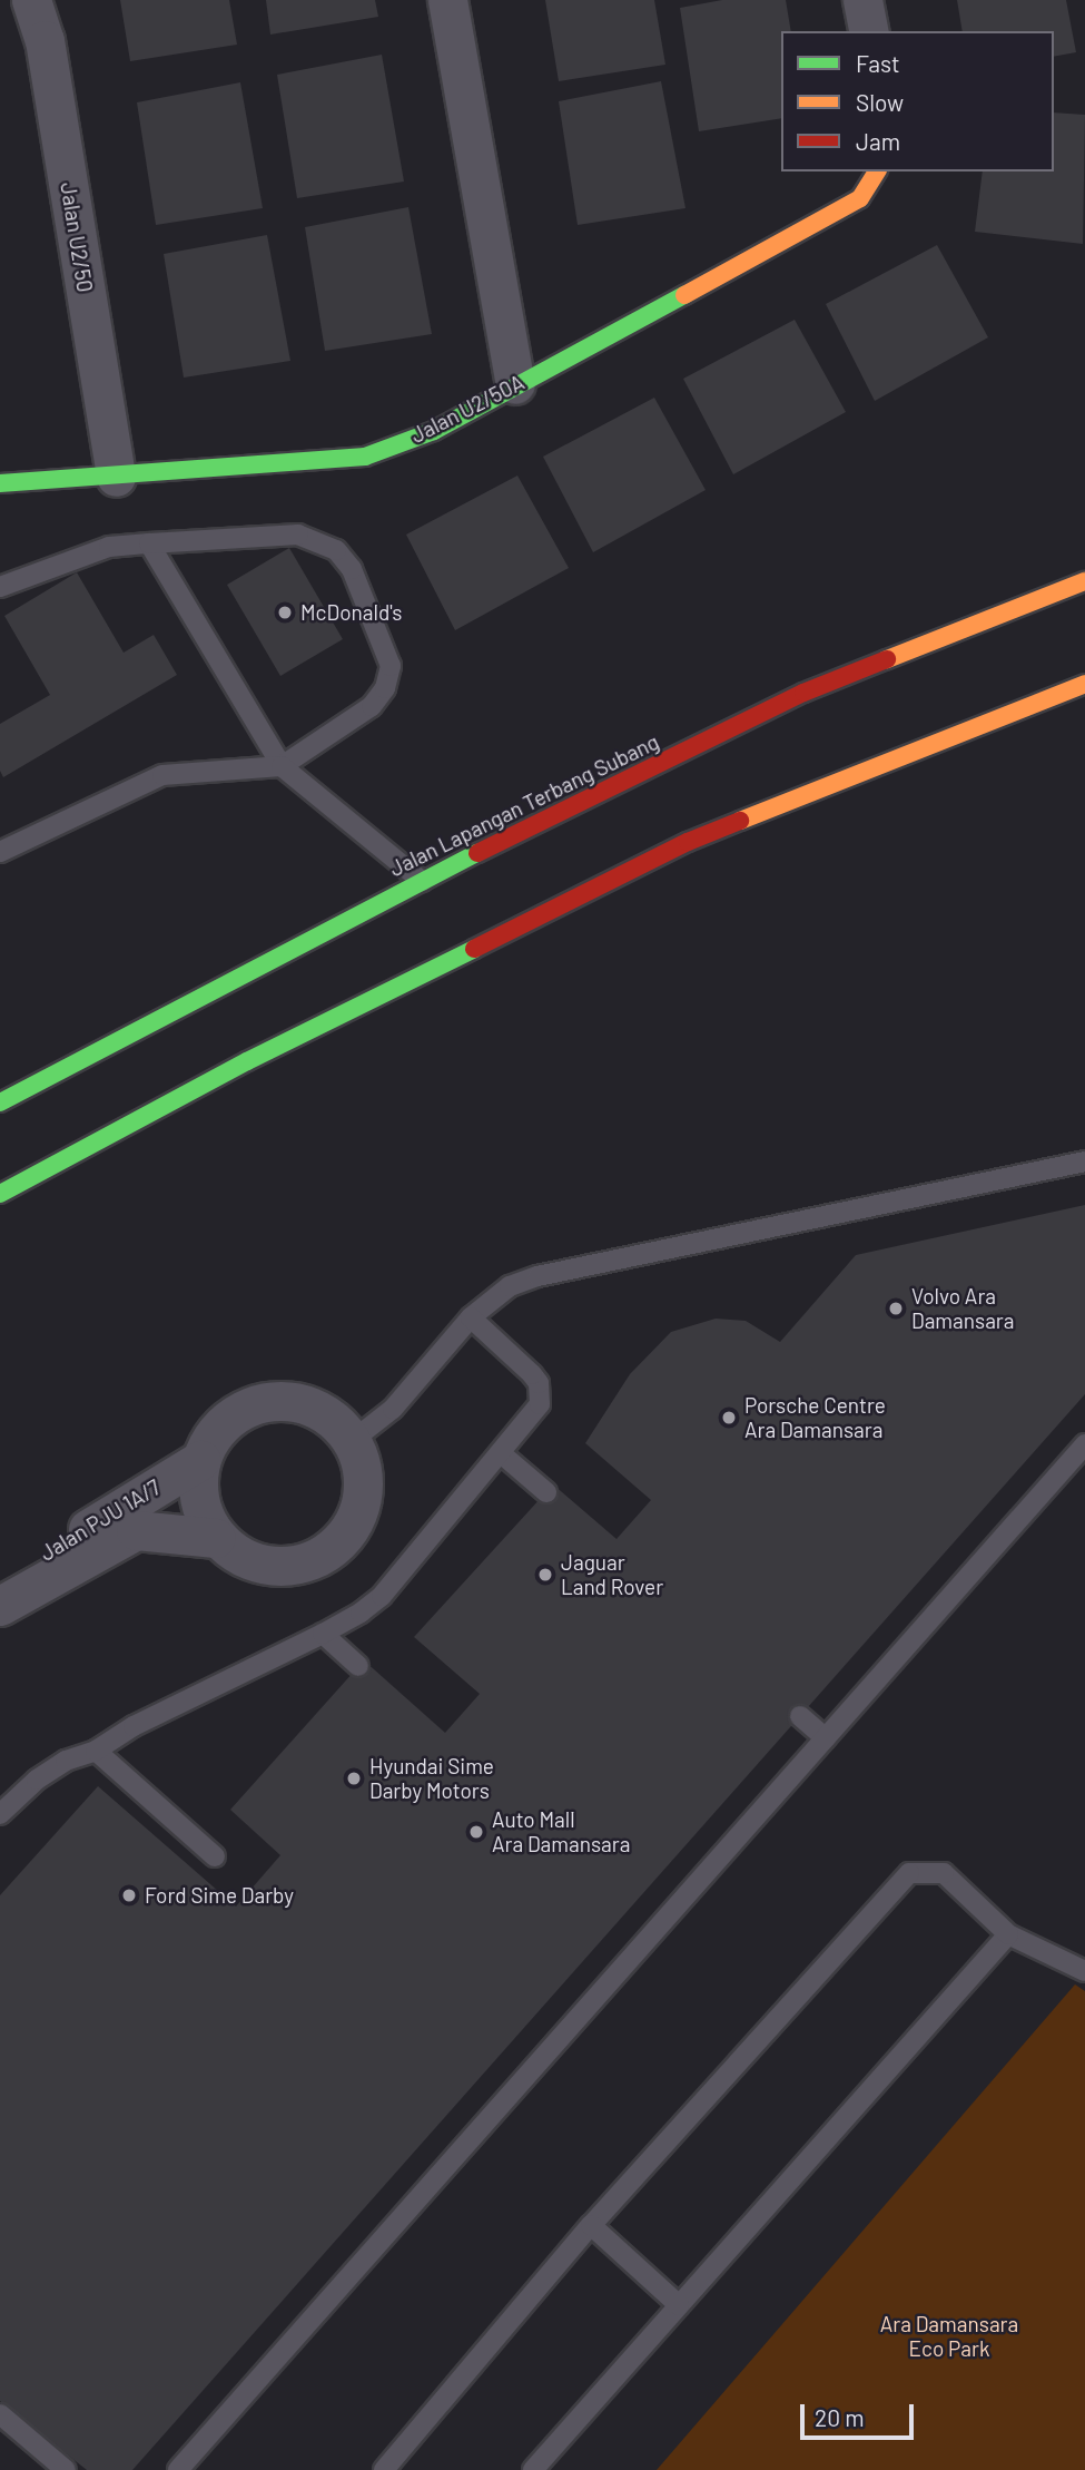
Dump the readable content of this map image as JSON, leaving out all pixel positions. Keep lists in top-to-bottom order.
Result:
{
  "streets": {
    "main road": ["Jalan U2/50A", "Jalan Lapangan Terbang Subang"],
    "street": ["Jalan U2/50", "Jalan PJU 1A/7"]
  },
  "crossings": [
    ["Jalan U2/50", "Jalan U2/50A"]
  ],
  "parks": ["Ara Damansara Eco Park"],
  "places": [
    "McDonald's",
    "Volvo Ara Damansara",
    "Porsche Centre Ara Damansara",
    "Jaguar Land Rover",
    "Hyundai Sime Darby Motors",
    "Auto Mall Ara Damansara",
    "Ford Sime Darby"
  ],
  "legend": ["Fast", "Slow", "Jam"],
  "scale_bar": "20 m"
}
